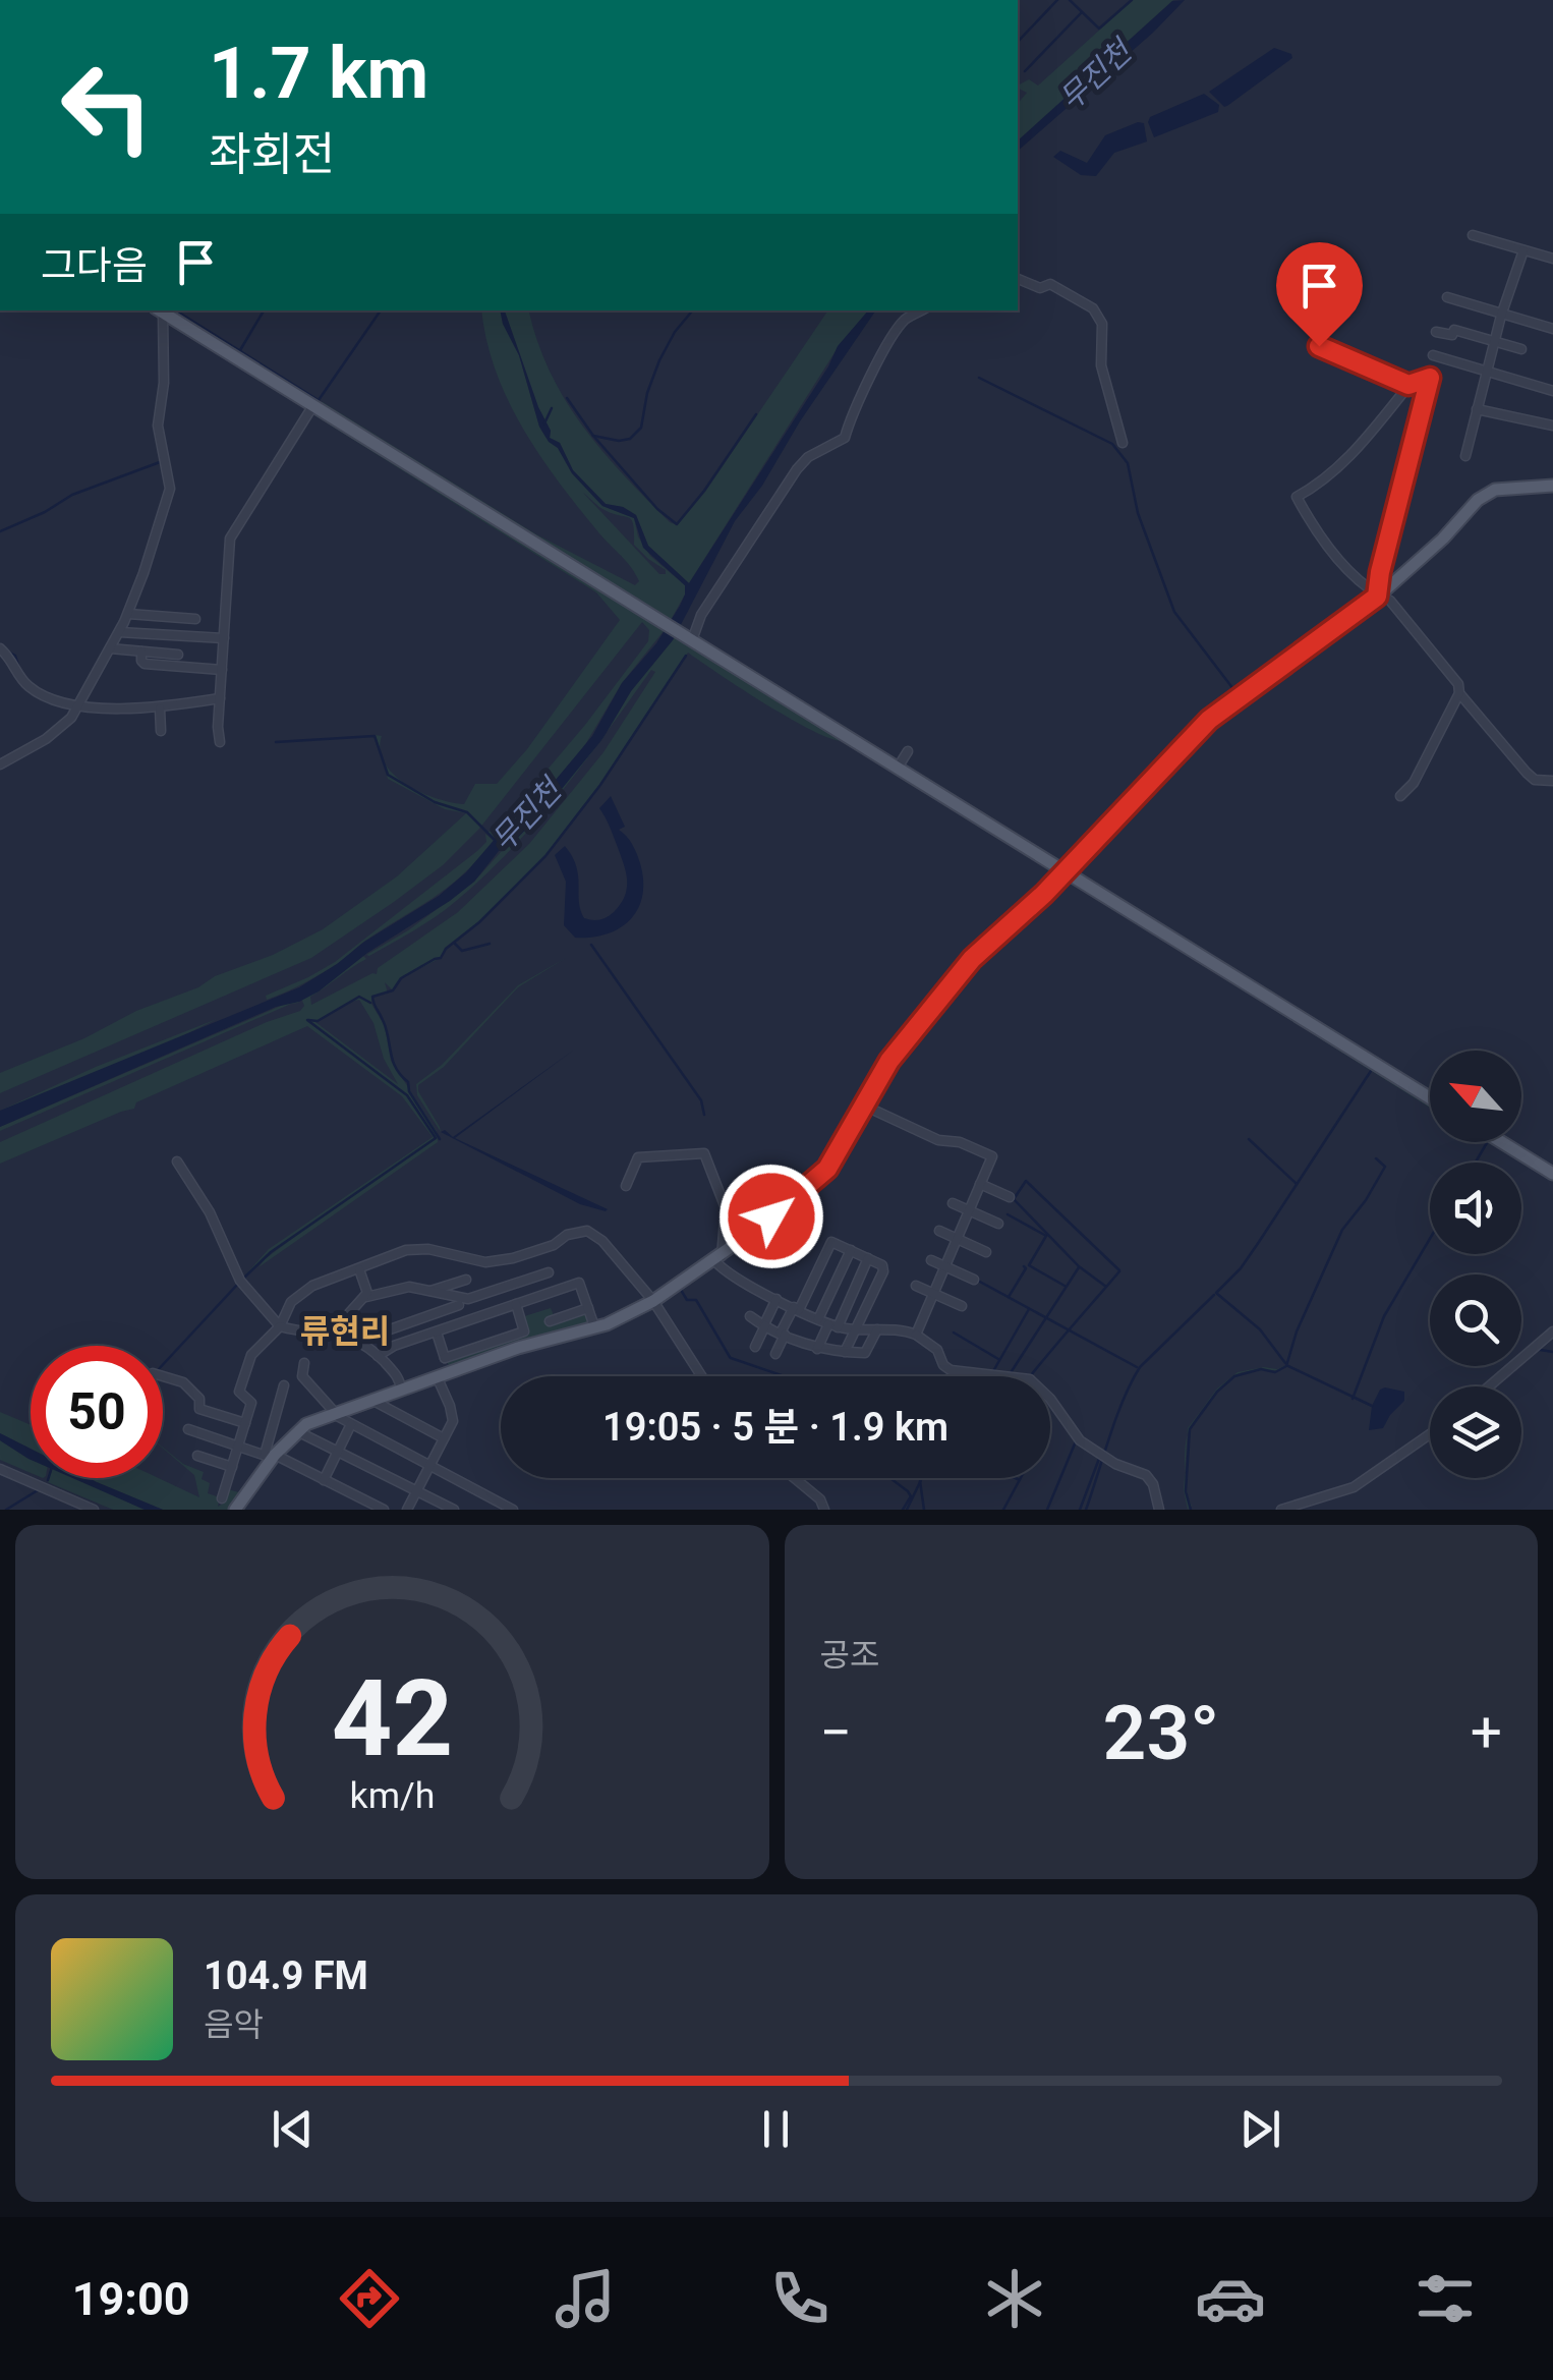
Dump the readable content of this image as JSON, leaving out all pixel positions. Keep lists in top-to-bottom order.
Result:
{
  "districts": ["류현리"],
  "water": ["무진천"],
  "north": "top left",
  "page": {
    "turn": ["1.7 km", "좌회전"],
    "then": "그다음",
    "limit": "50",
    "trip": "19:05 · 5 분 · 1.9 km",
    "tile": "공조",
    "heat": ["−", "23°", "+"],
    "song": ["104.9 FM", "음악"],
    "tabs": "19:00",
    "gauge": ["42", "km/h"]
  }
}
